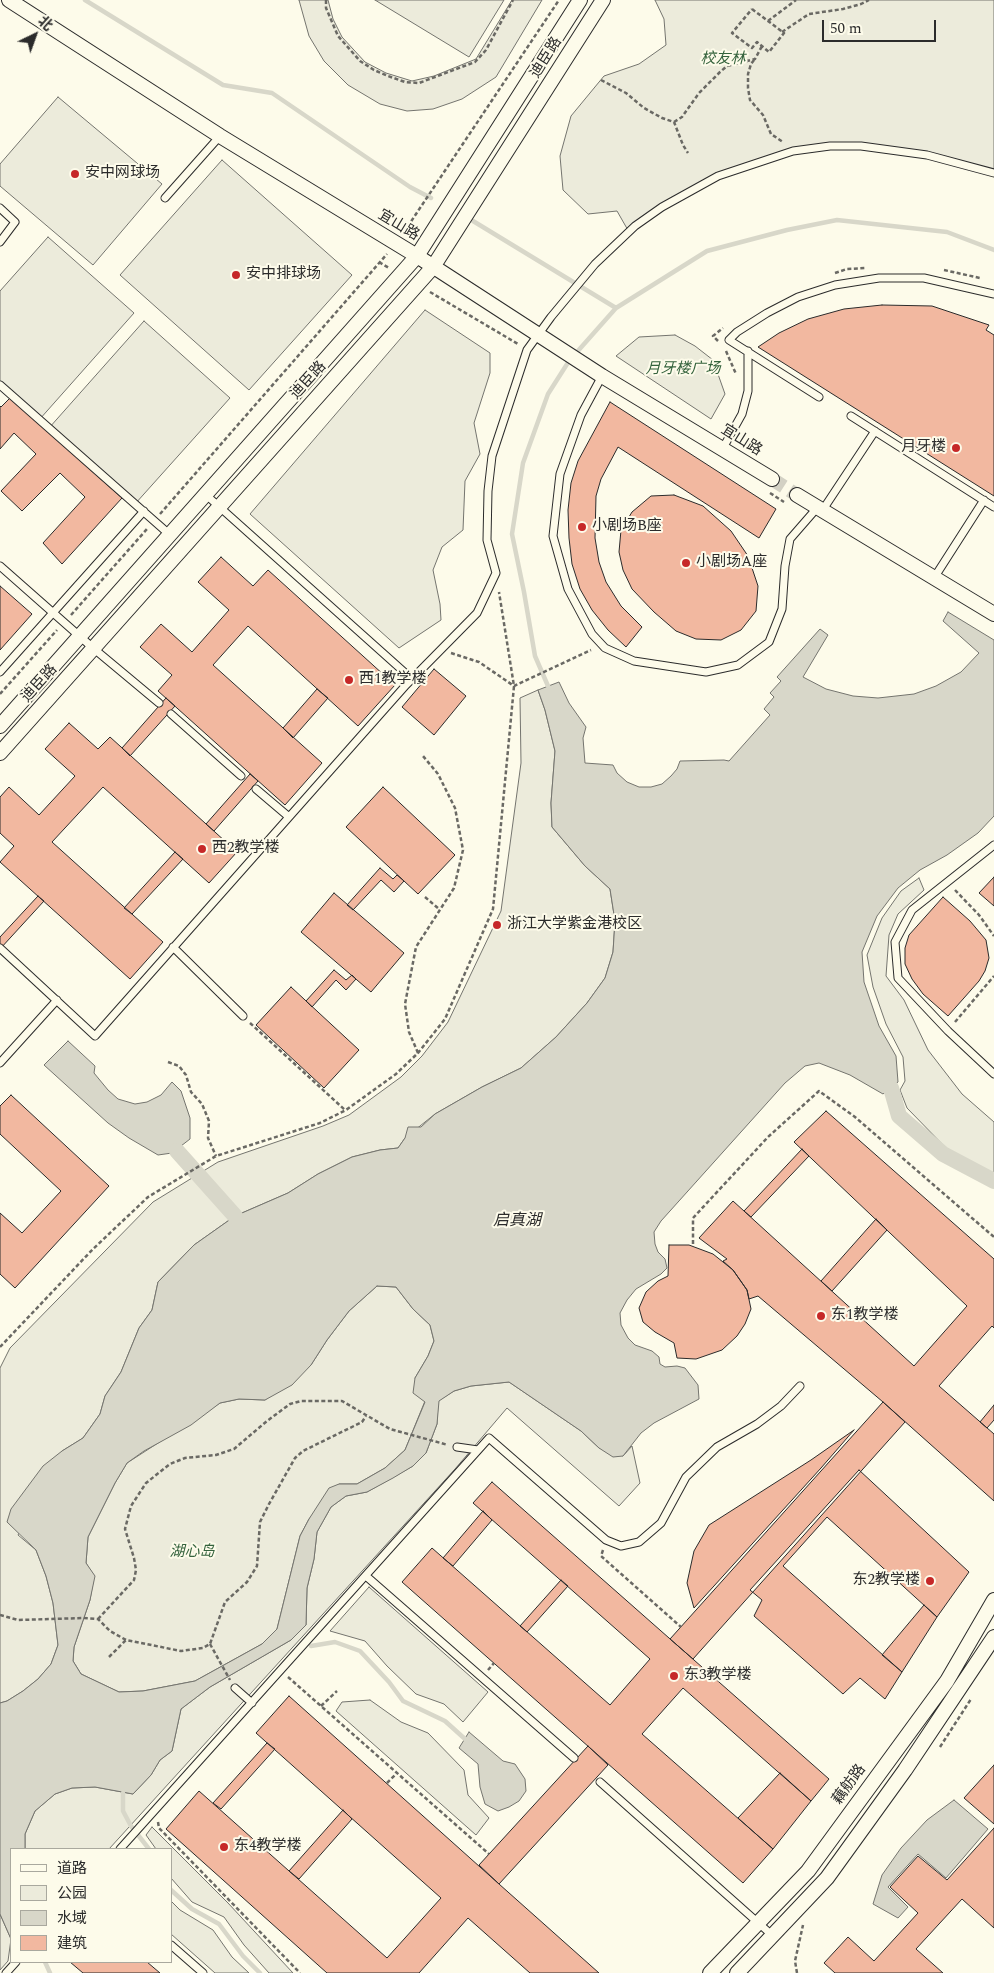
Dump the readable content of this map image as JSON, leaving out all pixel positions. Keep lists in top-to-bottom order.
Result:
{
  "streets": {
    "street": ["迪臣路", "宜山路", "藕舫路"]
  },
  "crossings": [
    ["迪臣路", "宜山路"]
  ],
  "water": ["启真湖"],
  "parks": ["校友林", "月牙楼广场", "湖心岛"],
  "places": [
    "安中网球场",
    "安中排球场",
    "月牙楼",
    "小剧场B座",
    "小剧场A座",
    "西1教学楼",
    "西2教学楼",
    "浙江大学紫金港校区",
    "东1教学楼",
    "东2教学楼",
    "东3教学楼",
    "东4教学楼"
  ],
  "legend": [
    "道路",
    "公园",
    "水域",
    "建筑"
  ],
  "scale_bar": "50 m",
  "north": "top right"
}
